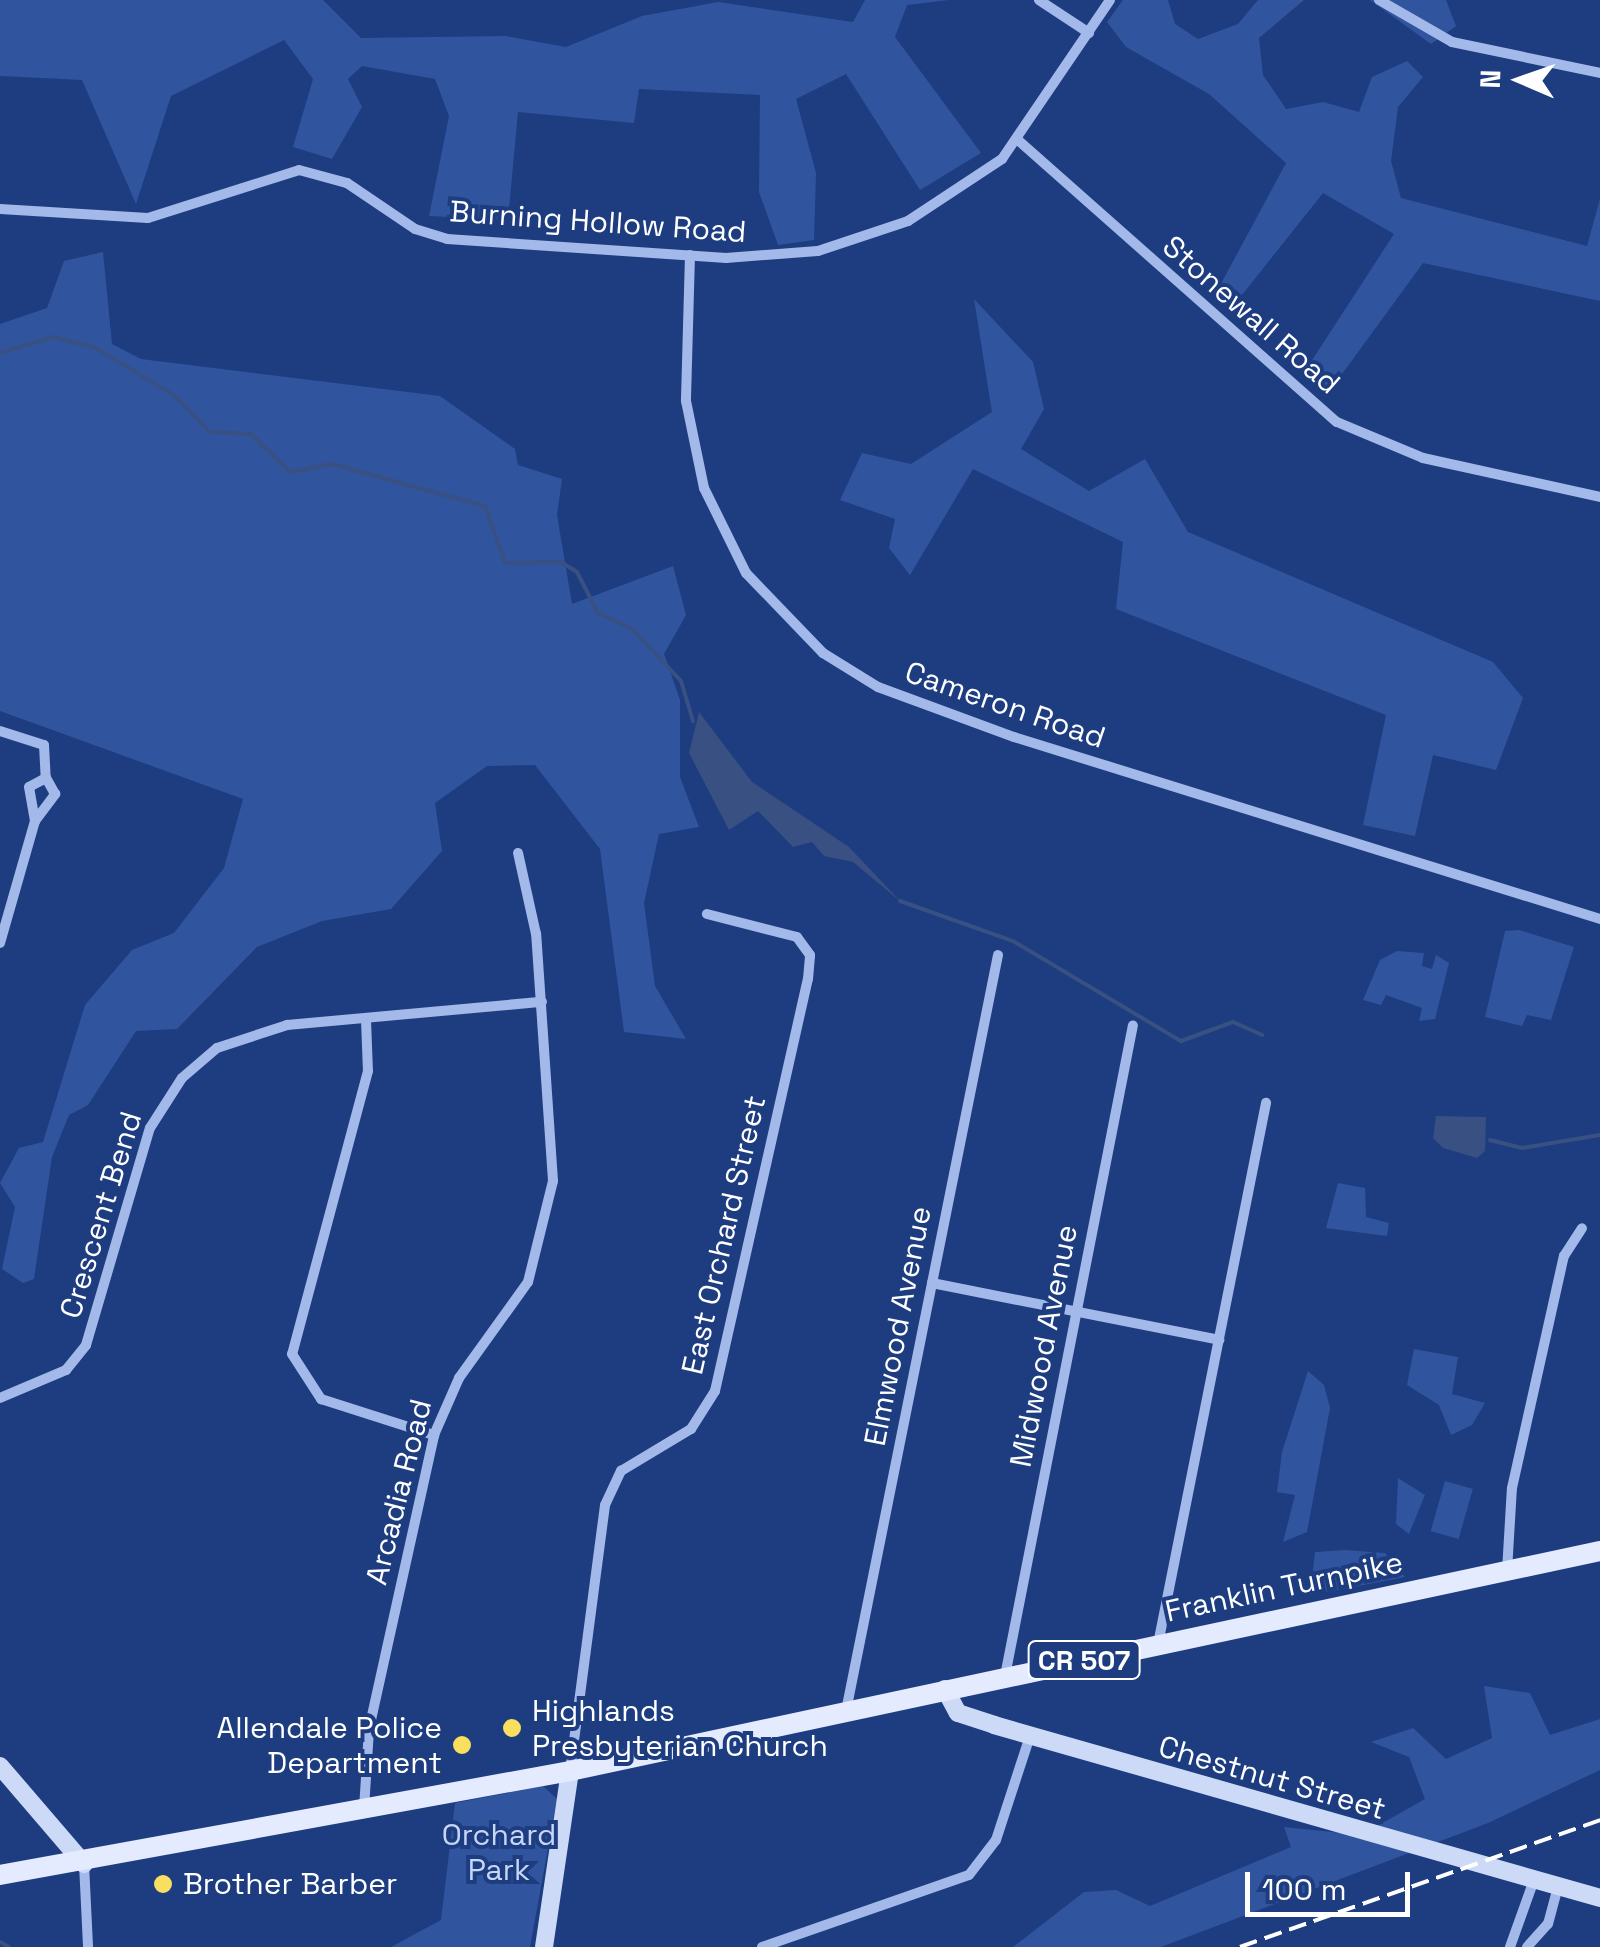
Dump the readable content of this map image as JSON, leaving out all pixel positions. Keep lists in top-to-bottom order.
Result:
{
  "streets": {
    "main road": ["Franklin Turnpike", "CR 507"],
    "street": [
      "Burning Hollow Road",
      "Stonewall Road",
      "Cameron Road",
      "Crescent Bend",
      "East Orchard Street",
      "Elmwood Avenue",
      "Midwood Avenue",
      "Arcadia Road",
      "Chestnut Street"
    ]
  },
  "crossings": [
    ["Burning Hollow Road", "Stonewall Road"],
    ["Burning Hollow Road", "Cameron Road"],
    ["Crescent Bend", "Arcadia Road"],
    ["East Orchard Street", "Franklin Turnpike"],
    ["East Orchard Street", "CR 507"],
    ["Elmwood Avenue", "Franklin Turnpike"],
    ["Midwood Avenue", "Franklin Turnpike"],
    ["Arcadia Road", "CR 507"],
    ["Franklin Turnpike", "CR 507"],
    ["Franklin Turnpike", "Chestnut Street"]
  ],
  "parks": ["Orchard Park"],
  "places": ["Highlands Presbyterian Church", "Allendale Police Department", "Brother Barber"],
  "scale_bar": "100 m",
  "north": "left"
}
